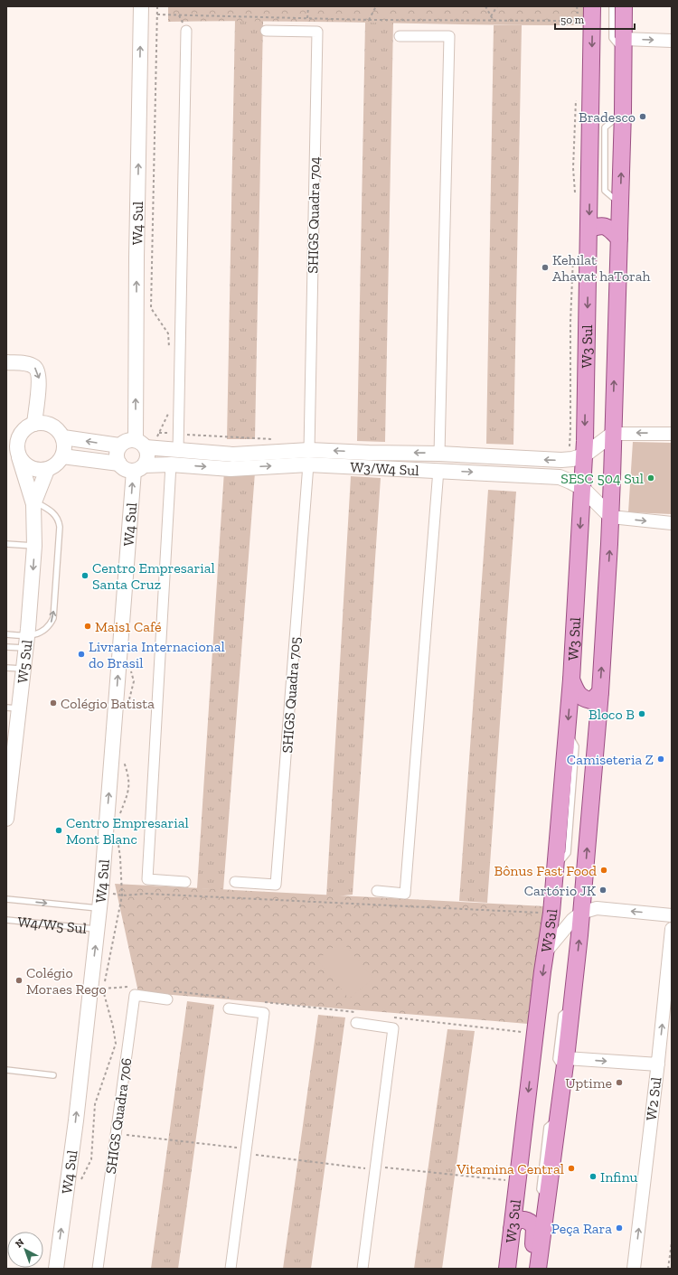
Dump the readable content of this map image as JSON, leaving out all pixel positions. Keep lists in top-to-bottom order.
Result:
{
  "streets": {
    "main road": [
      "W4 Sul",
      "W3 Sul",
      "W3/W4 Sul",
      "W5 Sul"
    ],
    "street": [
      "SHIGS Quadra 704",
      "SHIGS Quadra 705",
      "W2 Sul",
      "SHIGS Quadra 706"
    ],
    "lane": ["W4/W5 Sul"]
  },
  "crossings": [
    ["SHIGS Quadra 704", "W3/W4 Sul"],
    ["W4 Sul", "W3/W4 Sul"],
    ["W4 Sul", "W4/W5 Sul"],
    ["W3 Sul", "W3/W4 Sul"],
    ["W3/W4 Sul", "SHIGS Quadra 705"]
  ],
  "one_way": ["W4 Sul", "W2 Sul"],
  "places": [
    "Bradesco",
    "Kehilat Ahavat haTorah",
    "SESC 504 Sul",
    "Centro Empresarial Santa Cruz",
    "Mais1 Café",
    "Livraria Internacional do Brasil",
    "Colégio Batista",
    "Bloco B",
    "Camiseteria Z",
    "Centro Empresarial Mont Blanc",
    "Bônus Fast Food",
    "Cartório JK",
    "Colégio Moraes Rego",
    "Uptime",
    "Vitamina Central",
    "Infinu",
    "Peça Rara"
  ],
  "scale_bar": "50 m",
  "north": "top left"
}
